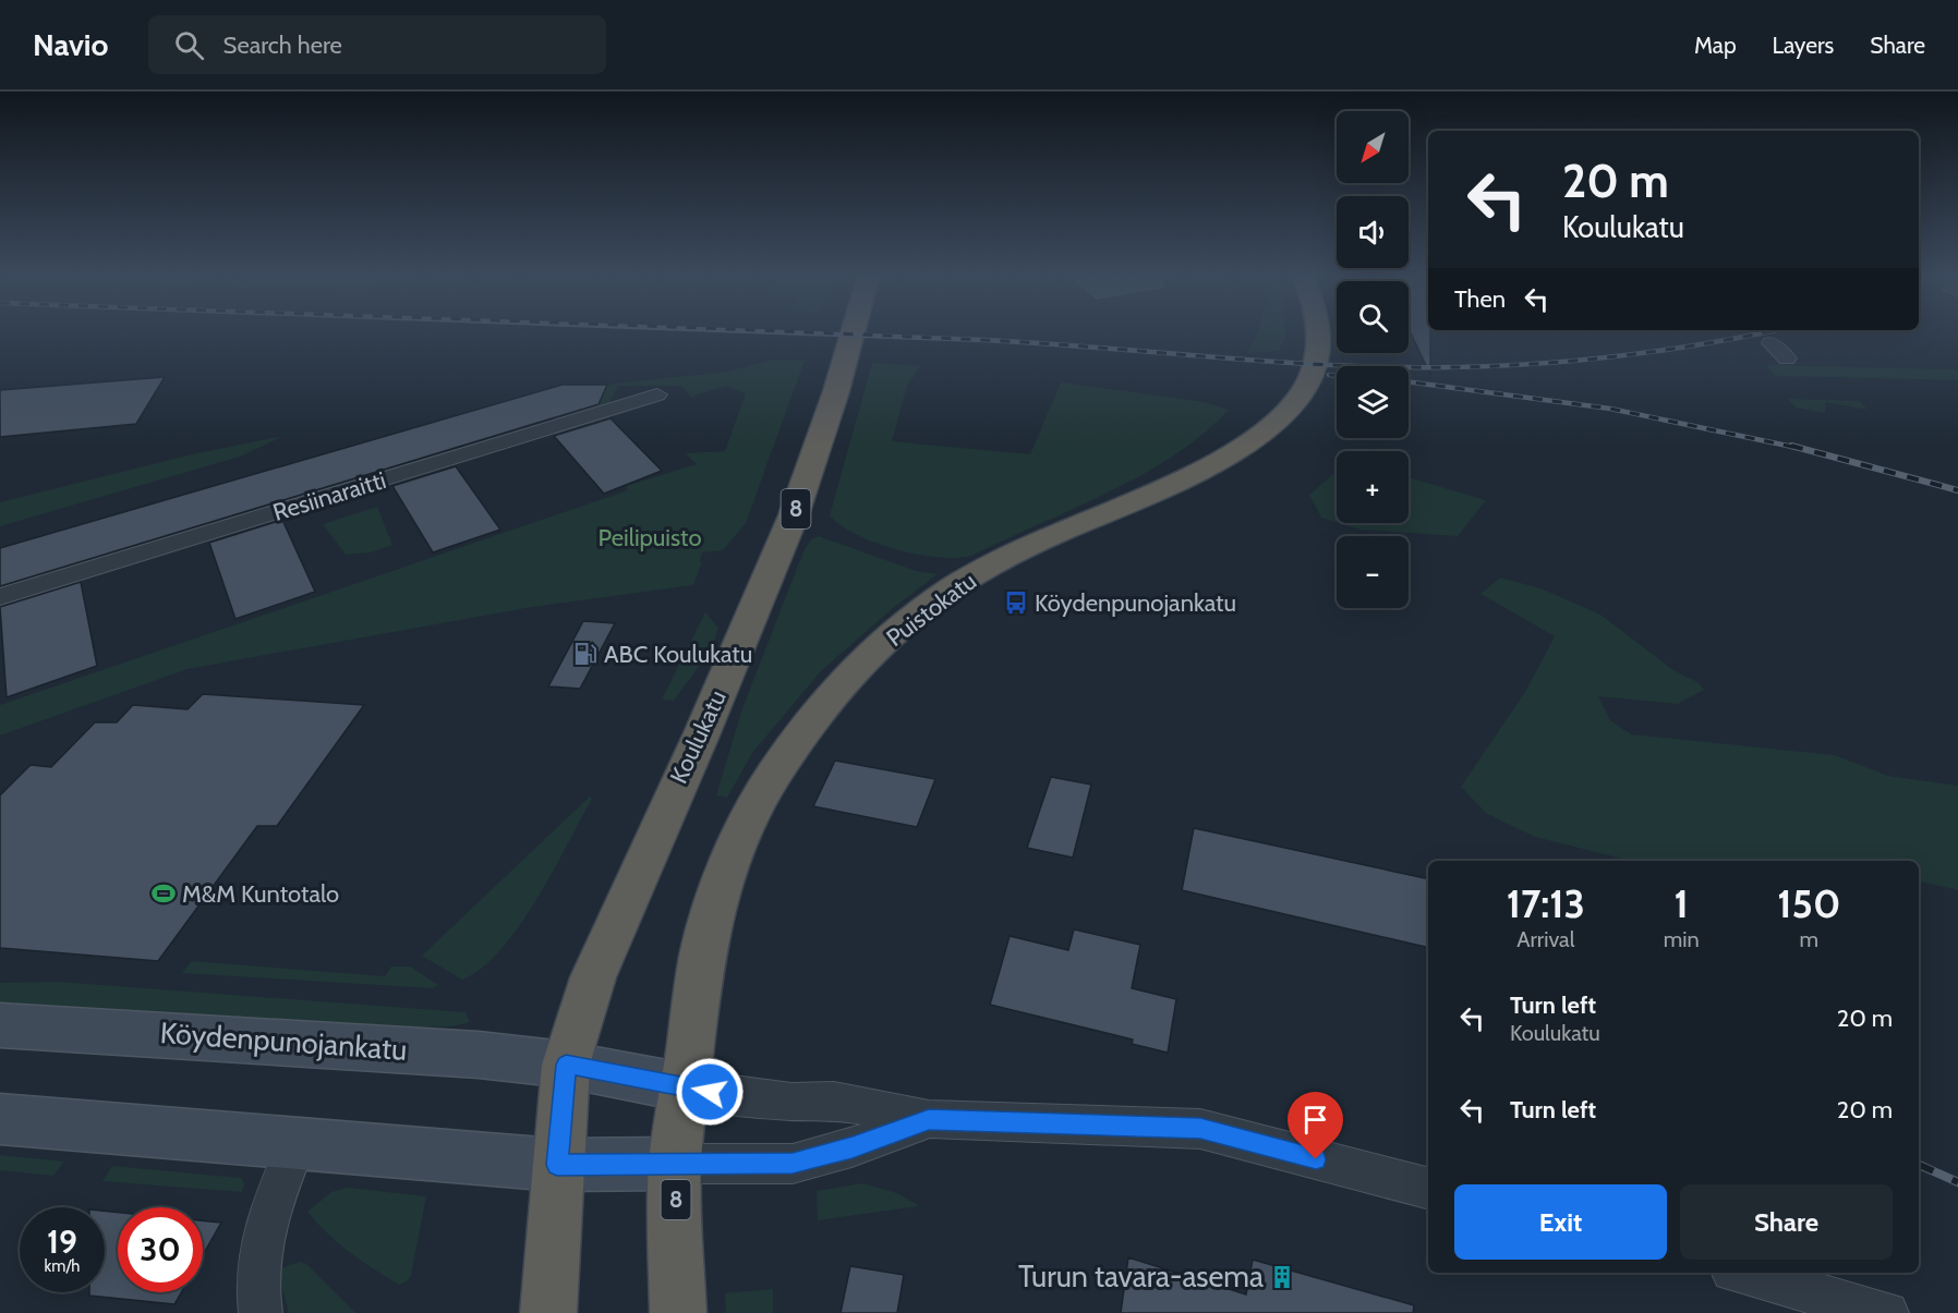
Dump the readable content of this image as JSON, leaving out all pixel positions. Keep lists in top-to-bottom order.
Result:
{
  "streets": {
    "highway": ["8", "Puistokatu", "Koulukatu"],
    "main road": ["Köydenpunojankatu"],
    "street": ["Resiinaraitti"]
  },
  "crossings": [
    ["8", "Puistokatu"],
    ["8", "Koulukatu"],
    ["8", "Köydenpunojankatu"],
    ["Puistokatu", "Köydenpunojankatu"],
    ["Koulukatu", "Köydenpunojankatu"]
  ],
  "parks": ["Peilipuisto"],
  "places": {
    "bus stop": ["Köydenpunojankatu"],
    "fuel station": ["ABC Koulukatu"],
    "sports": ["M&M Kuntotalo"],
    "building": ["Turun tavara-asema"]
  },
  "north": "bottom left",
  "page": {
    "header": "Navio",
    "search": "Search here",
    "nav": ["Map", "Layers", "Share"],
    "map_buttons": ["+", "−"],
    "turn": ["20 m", "Koulukatu"],
    "then": "Then",
    "eta": [
      "17:13",
      "Arrival",
      "1",
      "min",
      "150",
      "m"
    ],
    "list": [
      {
        "name": "Turn left",
        "note": "Koulukatu",
        "value": "20 m"
      },
      {
        "name": "Turn left",
        "value": "20 m"
      }
    ],
    "buttons": ["Exit", "Share"],
    "speed": "19 km/h",
    "limit": "30"
  }
}
